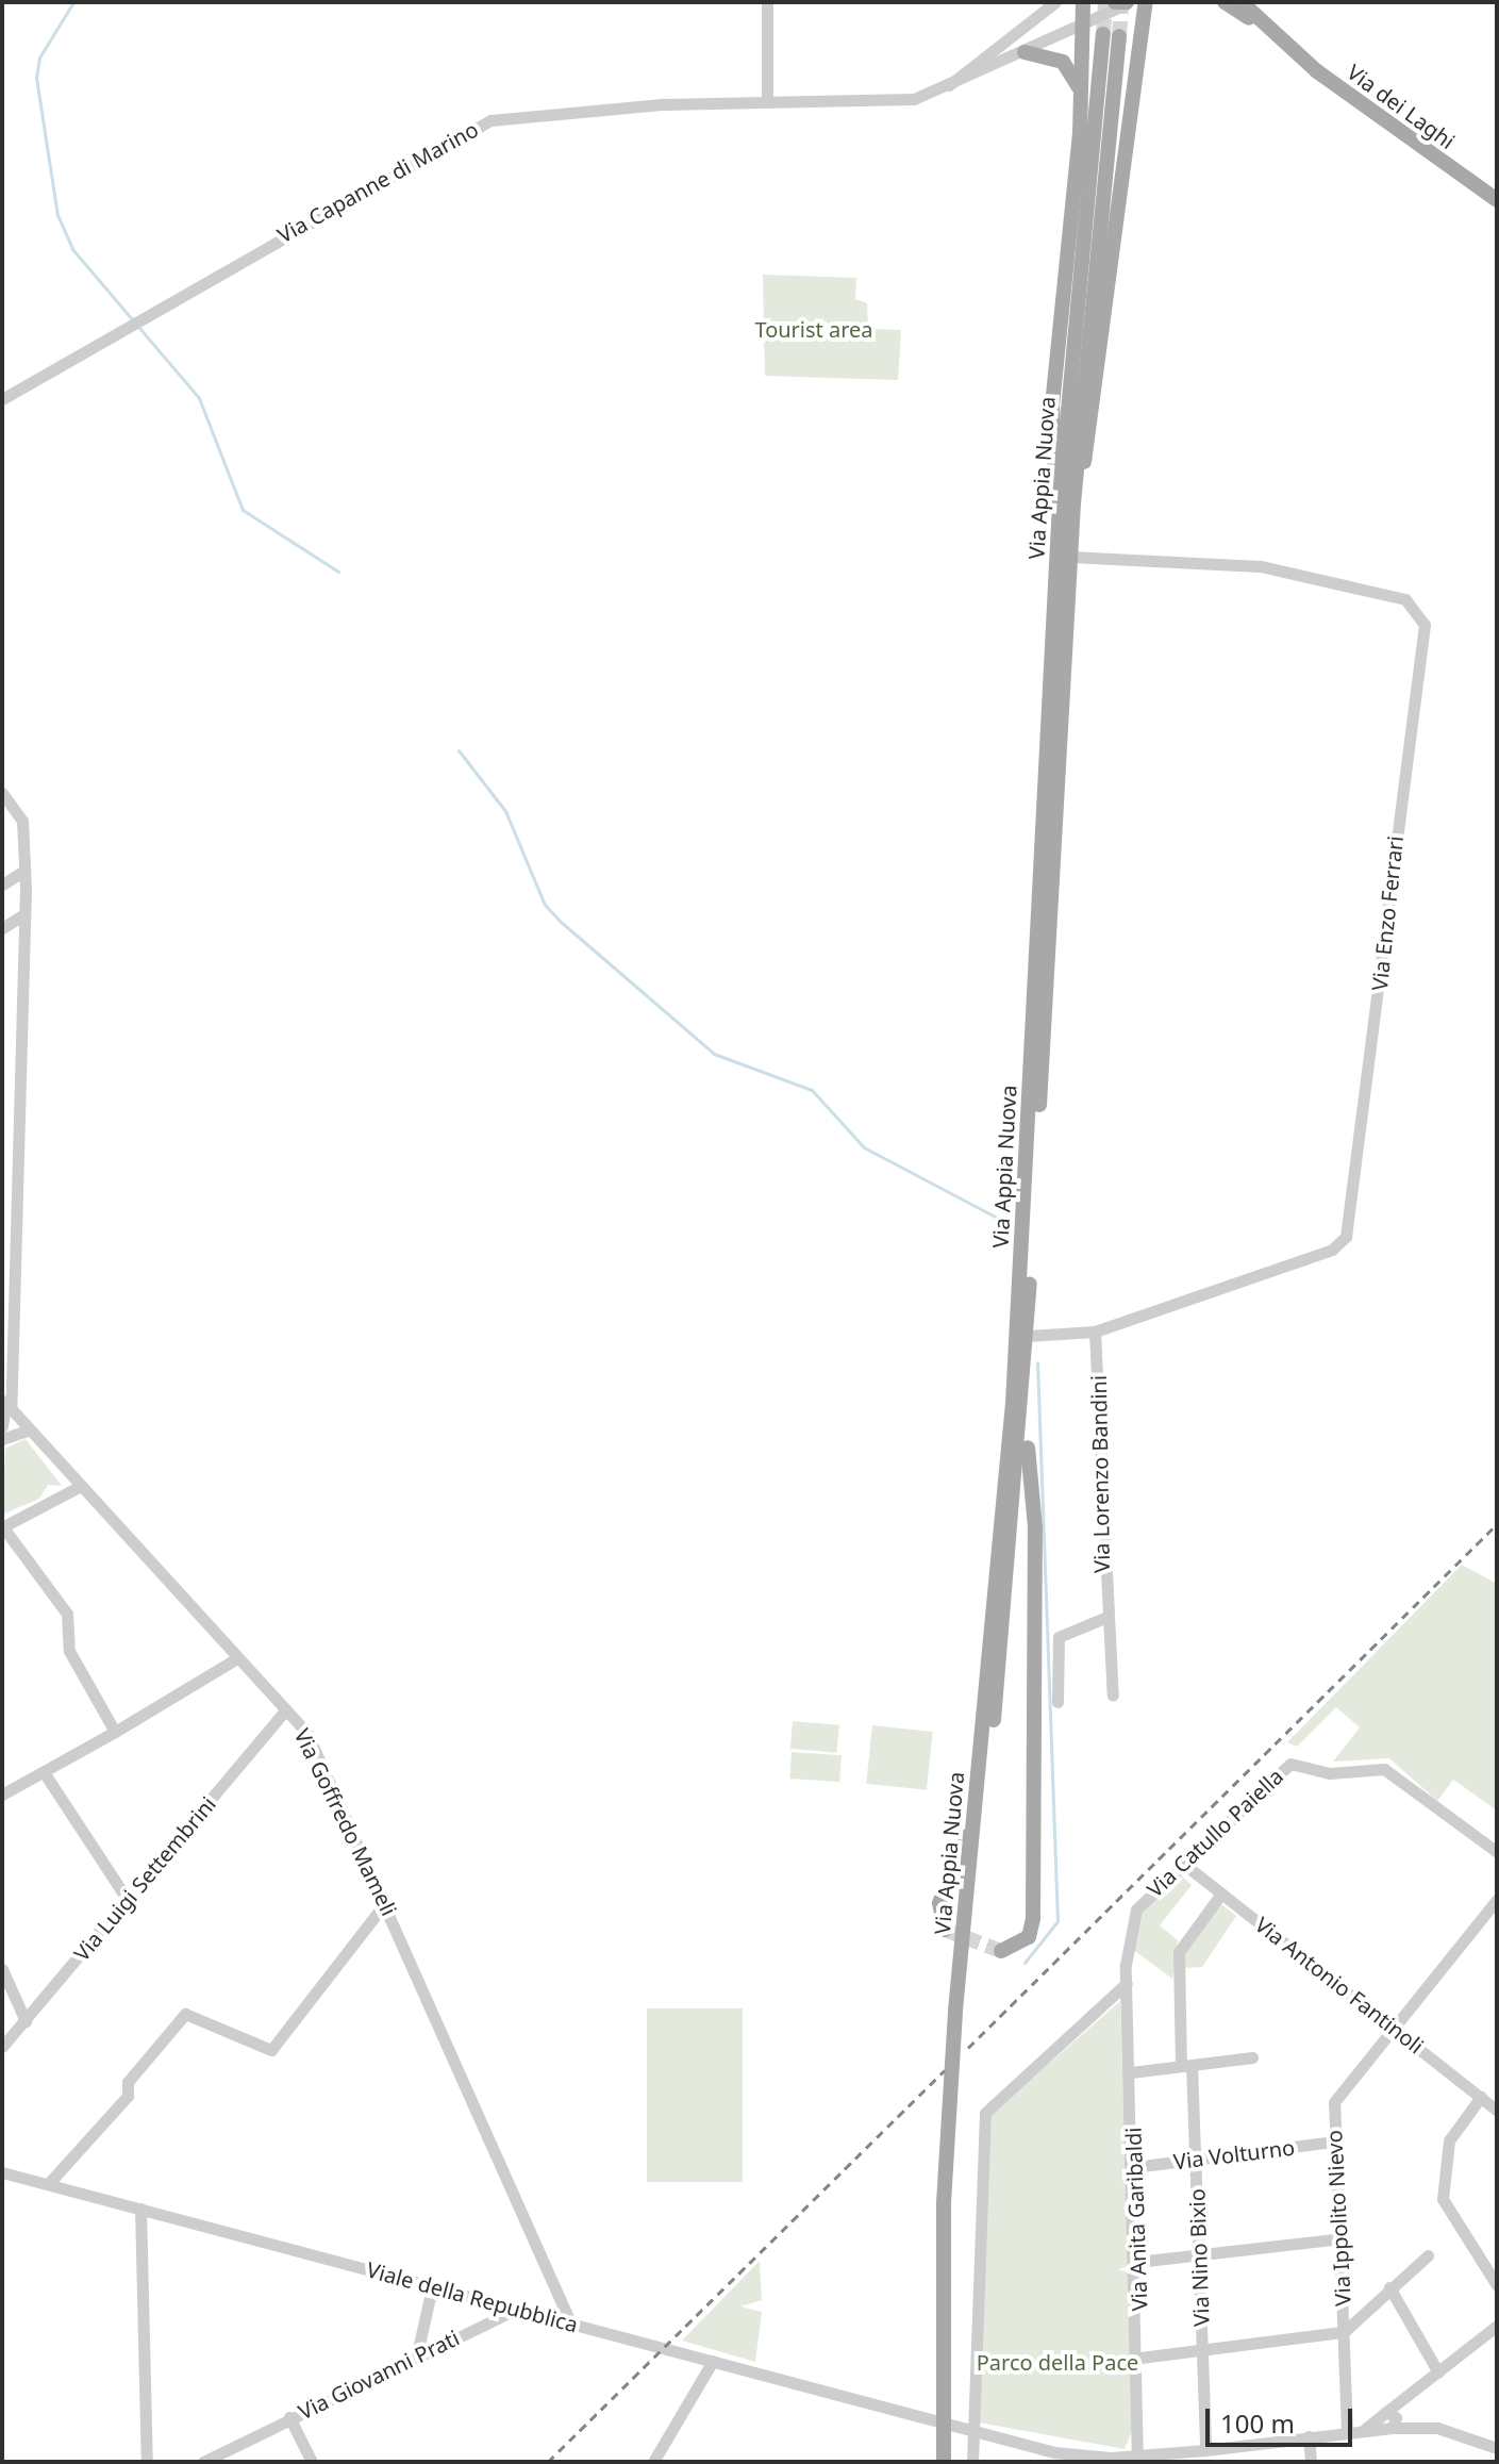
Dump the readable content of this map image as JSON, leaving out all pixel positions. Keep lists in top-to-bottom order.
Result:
{
  "streets": {
    "main road": ["Via dei Laghi", "Via Appia Nuova"],
    "street": [
      "Via Capanne di Marino",
      "Via Enzo Ferrari",
      "Via Lorenzo Bandini",
      "Via Goffredo Mameli",
      "Via Catullo Paiella",
      "Via Luigi Settembrini",
      "Via Antonio Fantinoli",
      "Via Volturno",
      "Via Ippolito Nievo",
      "Via Anita Garibaldi",
      "Via Nino Bixio",
      "Viale della Repubblica",
      "Via Giovanni Prati"
    ]
  },
  "crossings": [
    ["Via Appia Nuova", "Via Enzo Ferrari"],
    ["Via Appia Nuova", "Viale della Repubblica"],
    ["Via Enzo Ferrari", "Via Lorenzo Bandini"],
    ["Via Goffredo Mameli", "Via Luigi Settembrini"],
    ["Via Goffredo Mameli", "Viale della Repubblica"],
    ["Via Catullo Paiella", "Via Antonio Fantinoli"],
    ["Via Catullo Paiella", "Via Anita Garibaldi"],
    ["Via Antonio Fantinoli", "Via Ippolito Nievo"],
    ["Via Antonio Fantinoli", "Via Nino Bixio"],
    ["Via Volturno", "Via Ippolito Nievo"],
    ["Via Volturno", "Via Anita Garibaldi"],
    ["Via Volturno", "Via Nino Bixio"],
    ["Via Ippolito Nievo", "Viale della Repubblica"],
    ["Via Anita Garibaldi", "Viale della Repubblica"],
    ["Via Nino Bixio", "Viale della Repubblica"],
    ["Viale della Repubblica", "Via Giovanni Prati"]
  ],
  "parks": ["Tourist area", "Parco della Pace"],
  "scale_bar": "100 m"
}
